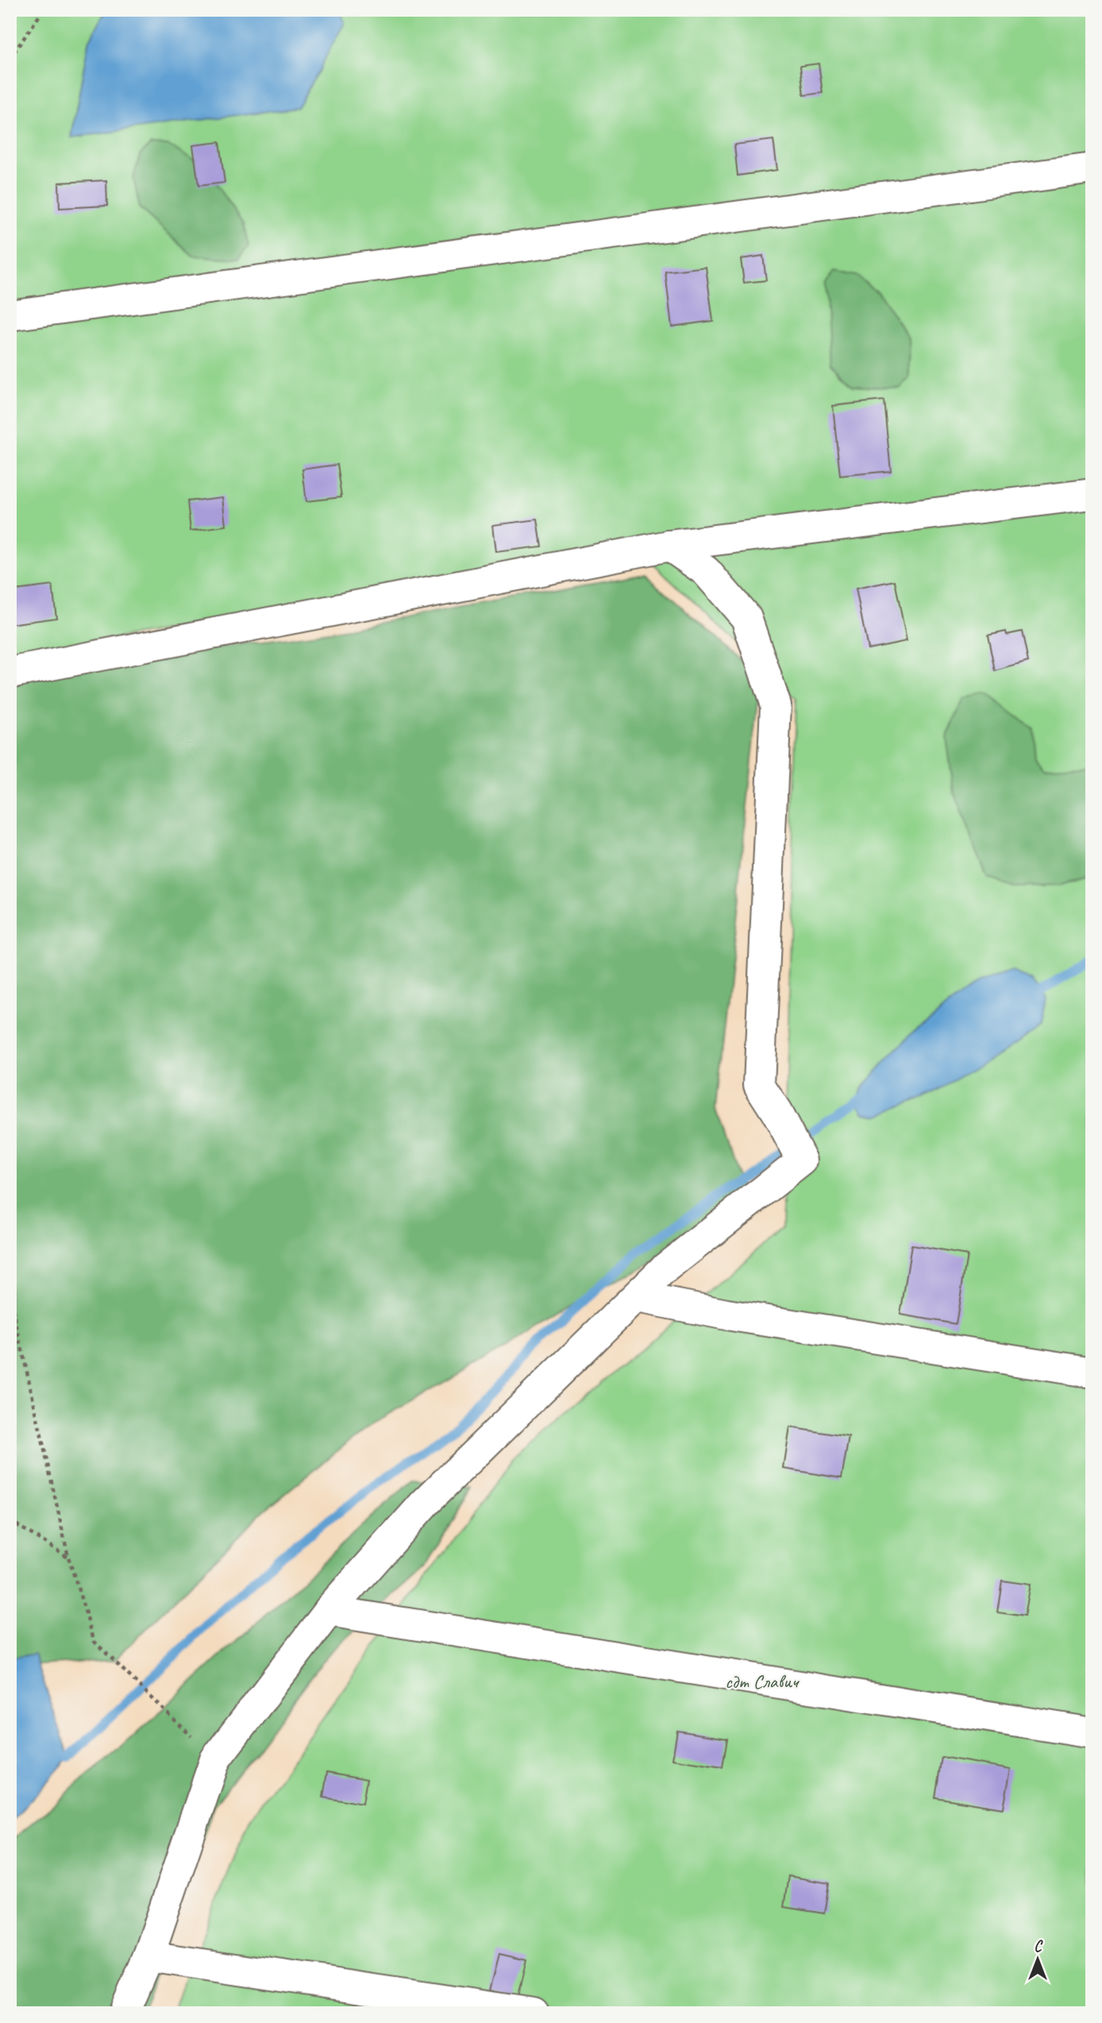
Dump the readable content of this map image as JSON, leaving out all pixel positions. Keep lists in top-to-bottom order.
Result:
{
  "parks": ["сдт Славич"],
  "north": "top"
}
